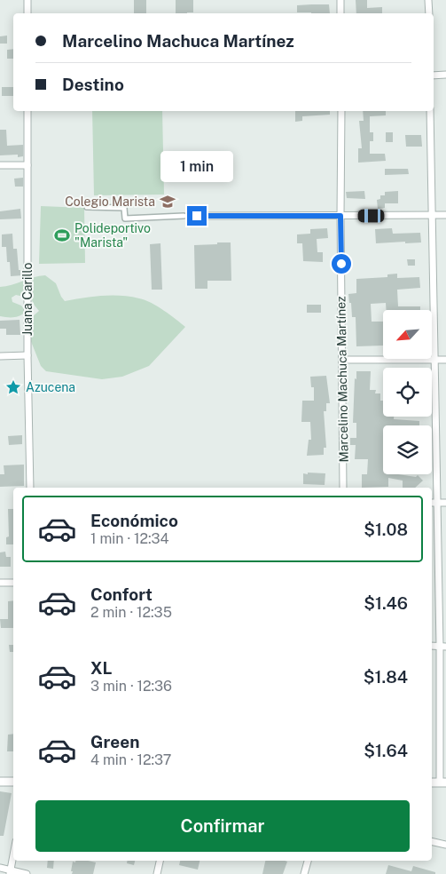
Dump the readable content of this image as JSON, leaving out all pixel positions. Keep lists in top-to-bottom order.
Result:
{
  "streets": {
    "street": ["Juana Carillo", "Marcelino Machuca Martínez"]
  },
  "places": {
    "school or university": ["Colegio Marista"],
    "sports": ["Polideportivo \"Marista\""],
    "place": ["Azucena"]
  },
  "north": "bottom left",
  "page": {
    "banner": ["Marcelino Machuca Martínez", "Destino"],
    "bubble": "1 min",
    "list": [
      {
        "name": "Económico",
        "note": "1 min · 12:34",
        "value": "$1.08"
      },
      {
        "name": "Confort",
        "note": "2 min · 12:35",
        "value": "$1.46"
      },
      {
        "name": "XL",
        "note": "3 min · 12:36",
        "value": "$1.84"
      },
      {
        "name": "Green",
        "note": "4 min · 12:37",
        "value": "$1.64"
      }
    ],
    "buttons": "Confirmar"
  }
}
